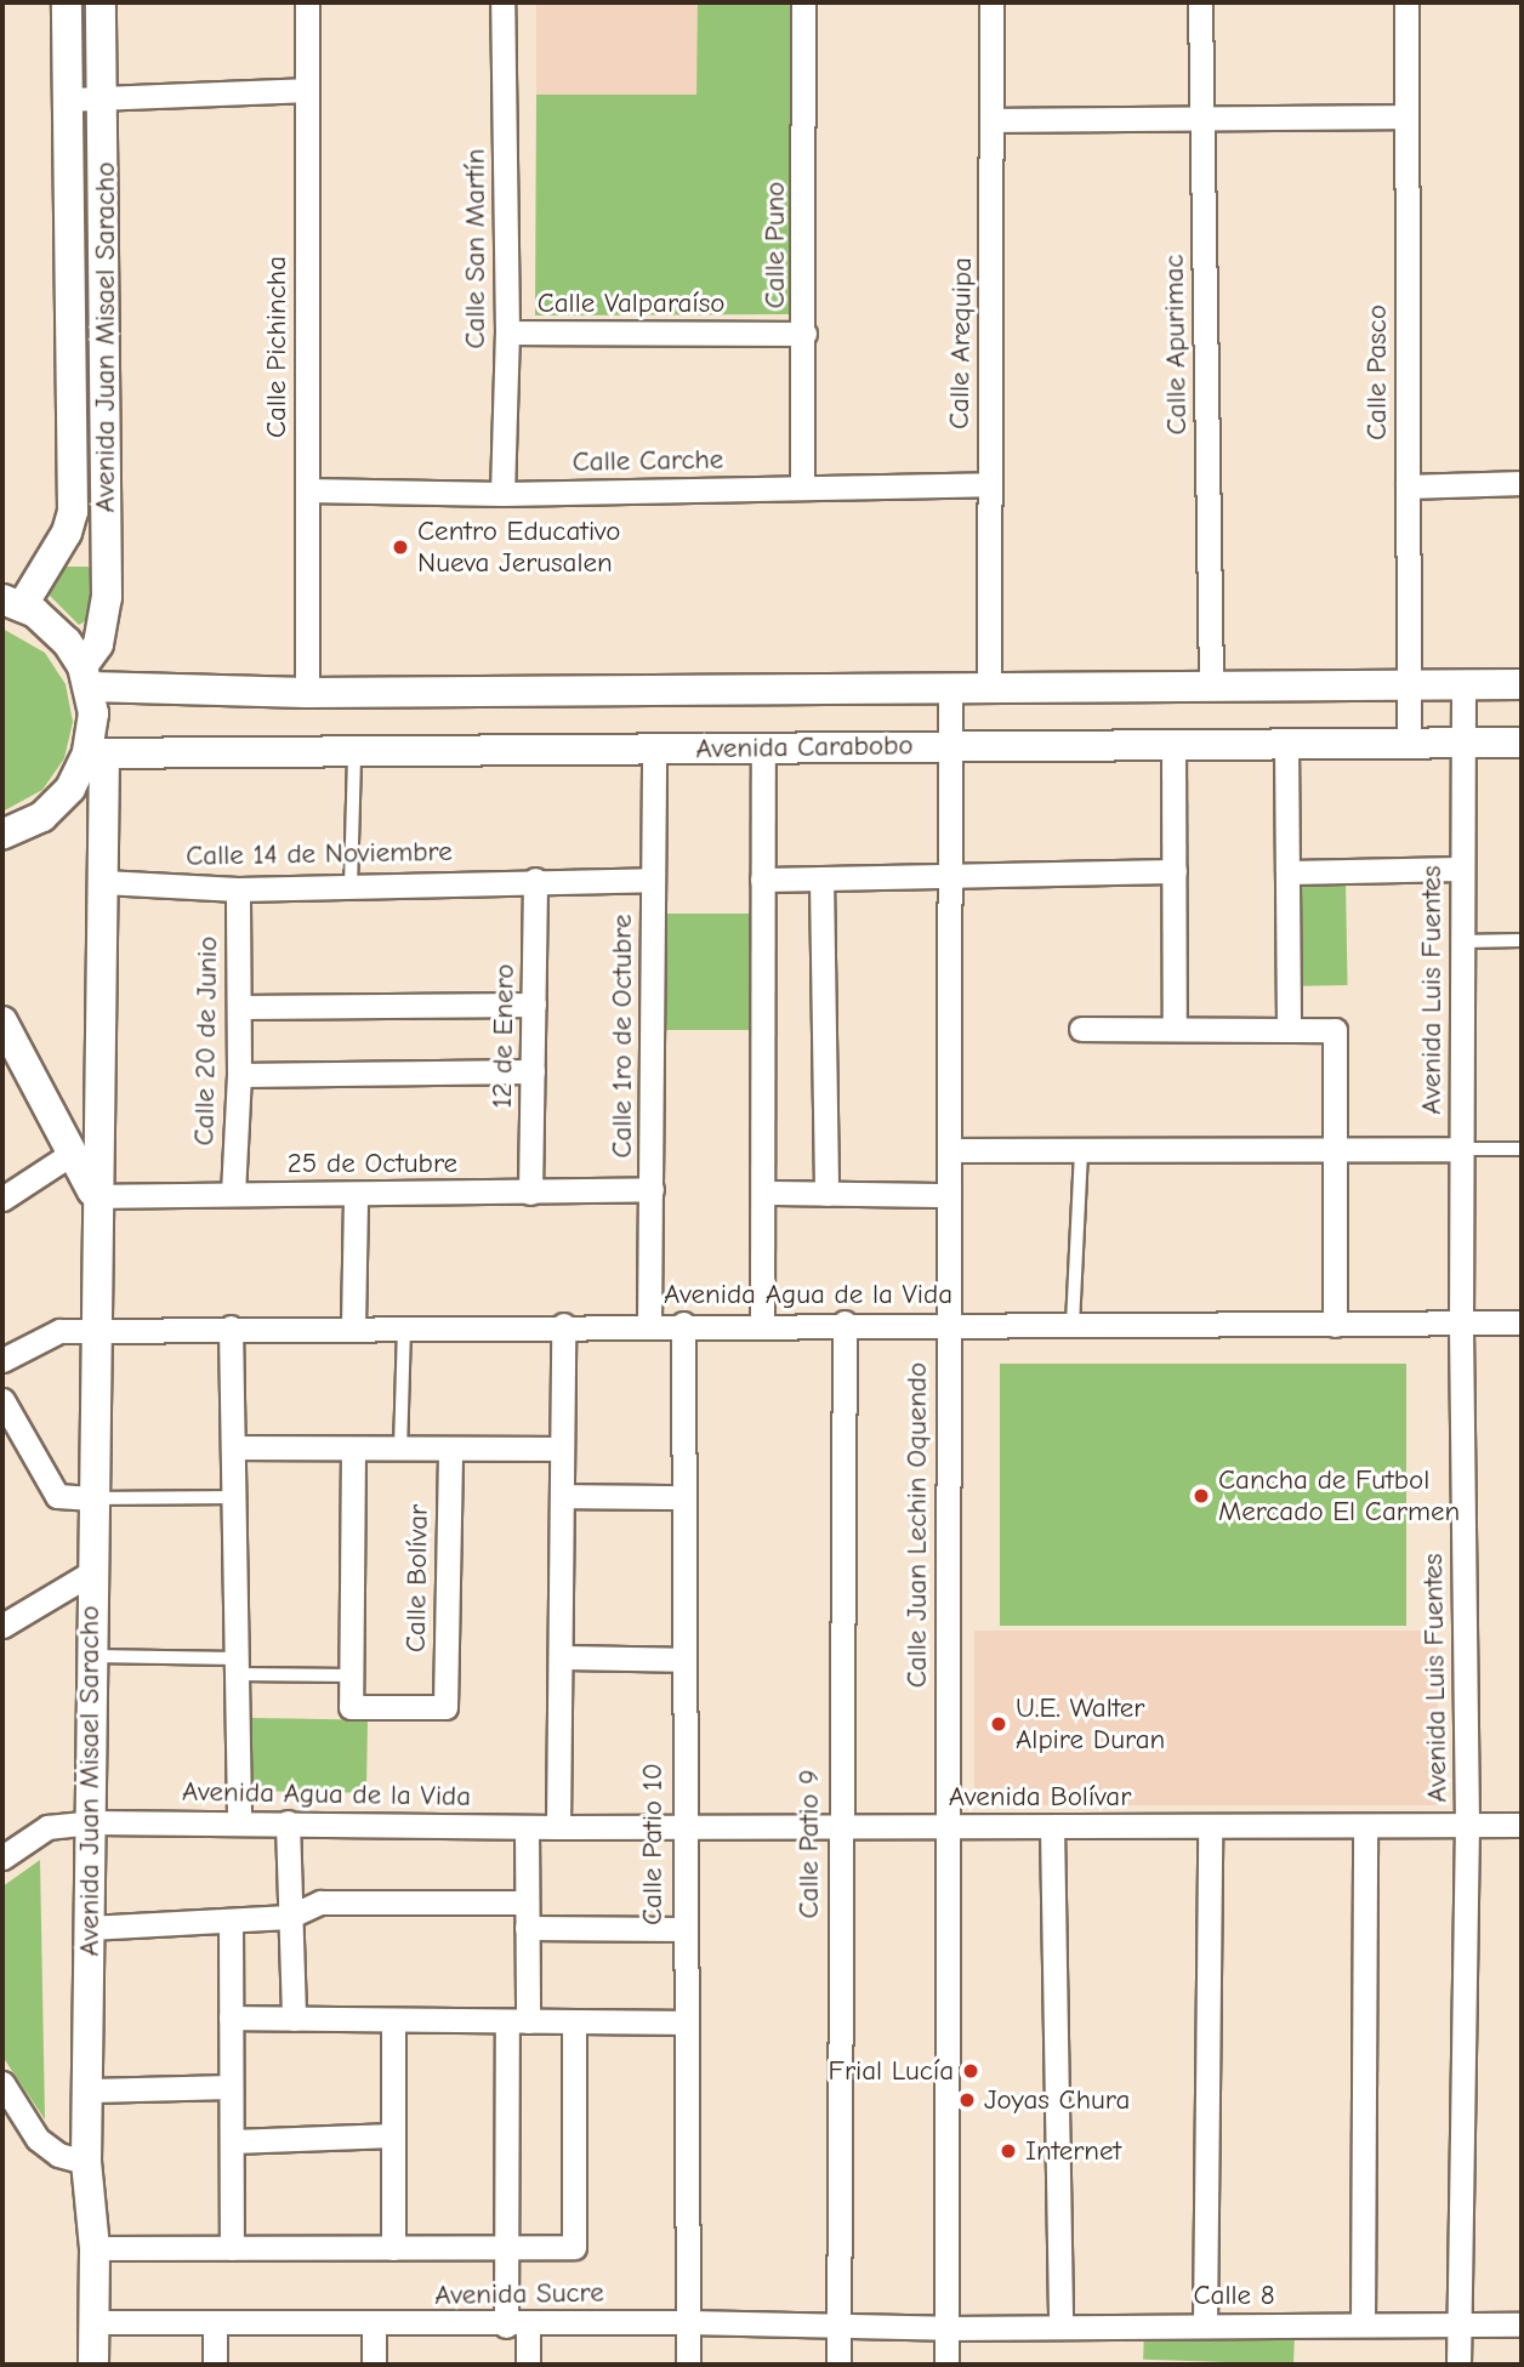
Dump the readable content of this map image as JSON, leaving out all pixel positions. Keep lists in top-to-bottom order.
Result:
{
  "streets": {
    "street": [
      "Calle Puno",
      "Calle San Martín",
      "Calle Valparaíso",
      "Avenida Juan Misael Saracho",
      "Calle Arequipa",
      "Calle Apurimac",
      "Calle Pichincha",
      "Calle Pasco",
      "Calle Carche",
      "Avenida Carabobo",
      "Calle 14 de Noviembre",
      "Avenida Luis Fuentes",
      "12 de Enero",
      "Calle 1ro de Octubre",
      "Calle 20 de Junio",
      "25 de Octubre",
      "Avenida Agua de la Vida",
      "Calle Juan Lechin Oquendo",
      "Calle Bolívar",
      "Avenida Bolívar",
      "Calle Patio 10",
      "Calle Patio 9",
      "Avenida Sucre",
      "Calle 8"
    ]
  },
  "crossings": [
    ["Calle Puno", "Calle Valparaíso"],
    ["Calle Puno", "Calle Carche"],
    ["Calle San Martín", "Calle Valparaíso"],
    ["Calle San Martín", "Calle Carche"],
    ["Avenida Juan Misael Saracho", "Avenida Carabobo"],
    ["Avenida Juan Misael Saracho", "Calle 14 de Noviembre"],
    ["Avenida Juan Misael Saracho", "25 de Octubre"],
    ["Avenida Juan Misael Saracho", "Avenida Agua de la Vida"],
    ["Avenida Juan Misael Saracho", "Avenida Sucre"],
    ["Calle Arequipa", "Calle Carche"],
    ["Calle Pichincha", "Calle Carche"],
    ["Calle Pasco", "Avenida Carabobo"],
    ["Avenida Carabobo", "Avenida Luis Fuentes"],
    ["Avenida Carabobo", "Calle 1ro de Octubre"],
    ["Avenida Carabobo", "Calle Juan Lechin Oquendo"],
    ["Calle 14 de Noviembre", "12 de Enero"],
    ["Calle 14 de Noviembre", "Calle 1ro de Octubre"],
    ["Calle 14 de Noviembre", "Calle 20 de Junio"],
    ["Avenida Luis Fuentes", "Avenida Agua de la Vida"],
    ["Avenida Luis Fuentes", "Avenida Bolívar"],
    ["Avenida Luis Fuentes", "Calle 8"],
    ["12 de Enero", "25 de Octubre"],
    ["Calle 1ro de Octubre", "25 de Octubre"],
    ["Calle 1ro de Octubre", "Avenida Agua de la Vida"],
    ["Calle 20 de Junio", "25 de Octubre"],
    ["Avenida Agua de la Vida", "Calle Juan Lechin Oquendo"],
    ["Avenida Agua de la Vida", "Avenida Bolívar"],
    ["Avenida Agua de la Vida", "Calle Patio 10"],
    ["Avenida Agua de la Vida", "Calle Patio 9"],
    ["Calle Juan Lechin Oquendo", "Avenida Bolívar"],
    ["Calle Juan Lechin Oquendo", "Avenida Sucre"],
    ["Calle Juan Lechin Oquendo", "Calle 8"],
    ["Avenida Bolívar", "Calle Patio 10"],
    ["Avenida Bolívar", "Calle Patio 9"],
    ["Calle Patio 10", "Avenida Sucre"],
    ["Calle Patio 9", "Avenida Sucre"],
    ["Avenida Sucre", "Calle 8"]
  ],
  "places": [
    "Centro Educativo Nueva Jerusalen",
    "Cancha de Futbol Mercado El Carmen",
    "U.E. Walter Alpire Duran",
    "Frial Lucía",
    "Joyas Chura",
    "Internet"
  ]
}
